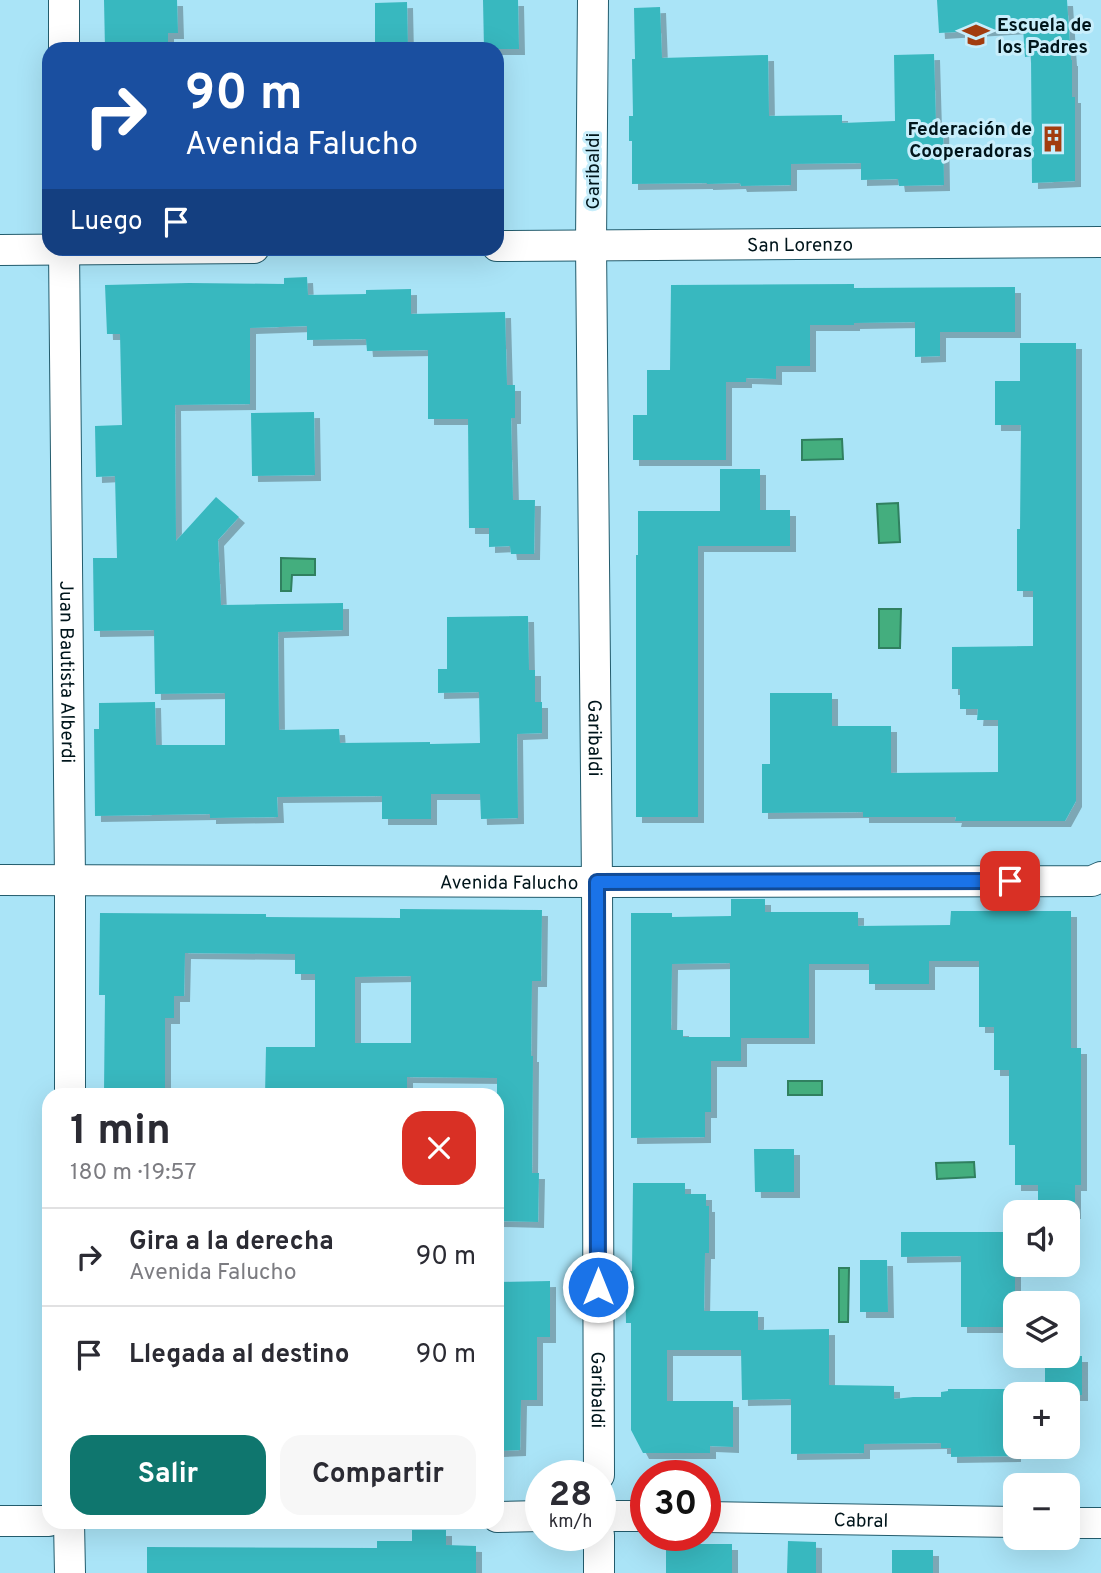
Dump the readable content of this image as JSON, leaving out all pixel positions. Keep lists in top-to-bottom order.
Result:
{
  "streets": {
    "street": [
      "Garibaldi",
      "San Lorenzo",
      "Juan Bautista Alberdi",
      "Avenida Falucho",
      "Cabral"
    ]
  },
  "crossings": [
    ["Garibaldi", "San Lorenzo"],
    ["Garibaldi", "Avenida Falucho"],
    ["Juan Bautista Alberdi", "Avenida Falucho"]
  ],
  "places": {
    "school or university": ["Escuela de los Padres"],
    "building": ["Federación de Cooperadoras"]
  },
  "page": {
    "turn": ["90 m", "Avenida Falucho"],
    "then": "Luego",
    "heading": ["1 min", "180 m · 19:57"],
    "map_buttons": ["+", "−"],
    "list": [
      {
        "name": "Gira a la derecha",
        "note": "Avenida Falucho",
        "value": "90 m"
      },
      {
        "name": "Llegada al destino",
        "value": "90 m"
      }
    ],
    "buttons": ["Salir", "Compartir"],
    "speed": "28 km/h",
    "limit": "30"
  }
}
